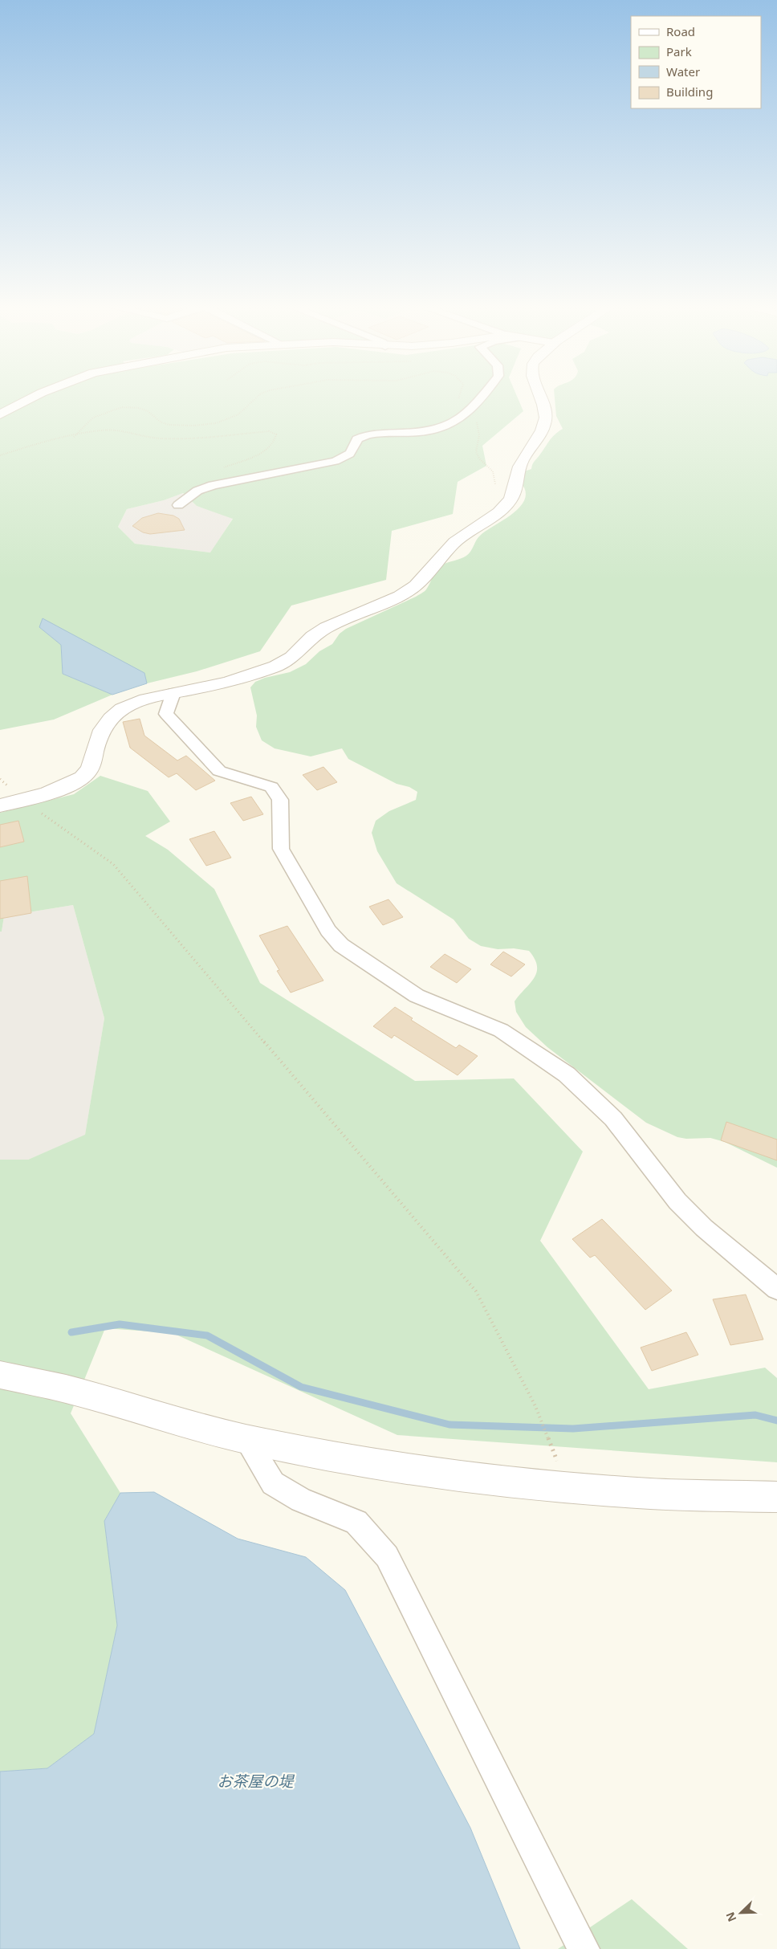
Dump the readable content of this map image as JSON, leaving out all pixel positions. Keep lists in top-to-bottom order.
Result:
{
  "water": ["お茶屋の堤"],
  "legend": [
    "Road",
    "Park",
    "Water",
    "Building"
  ],
  "north": "bottom left"
}
